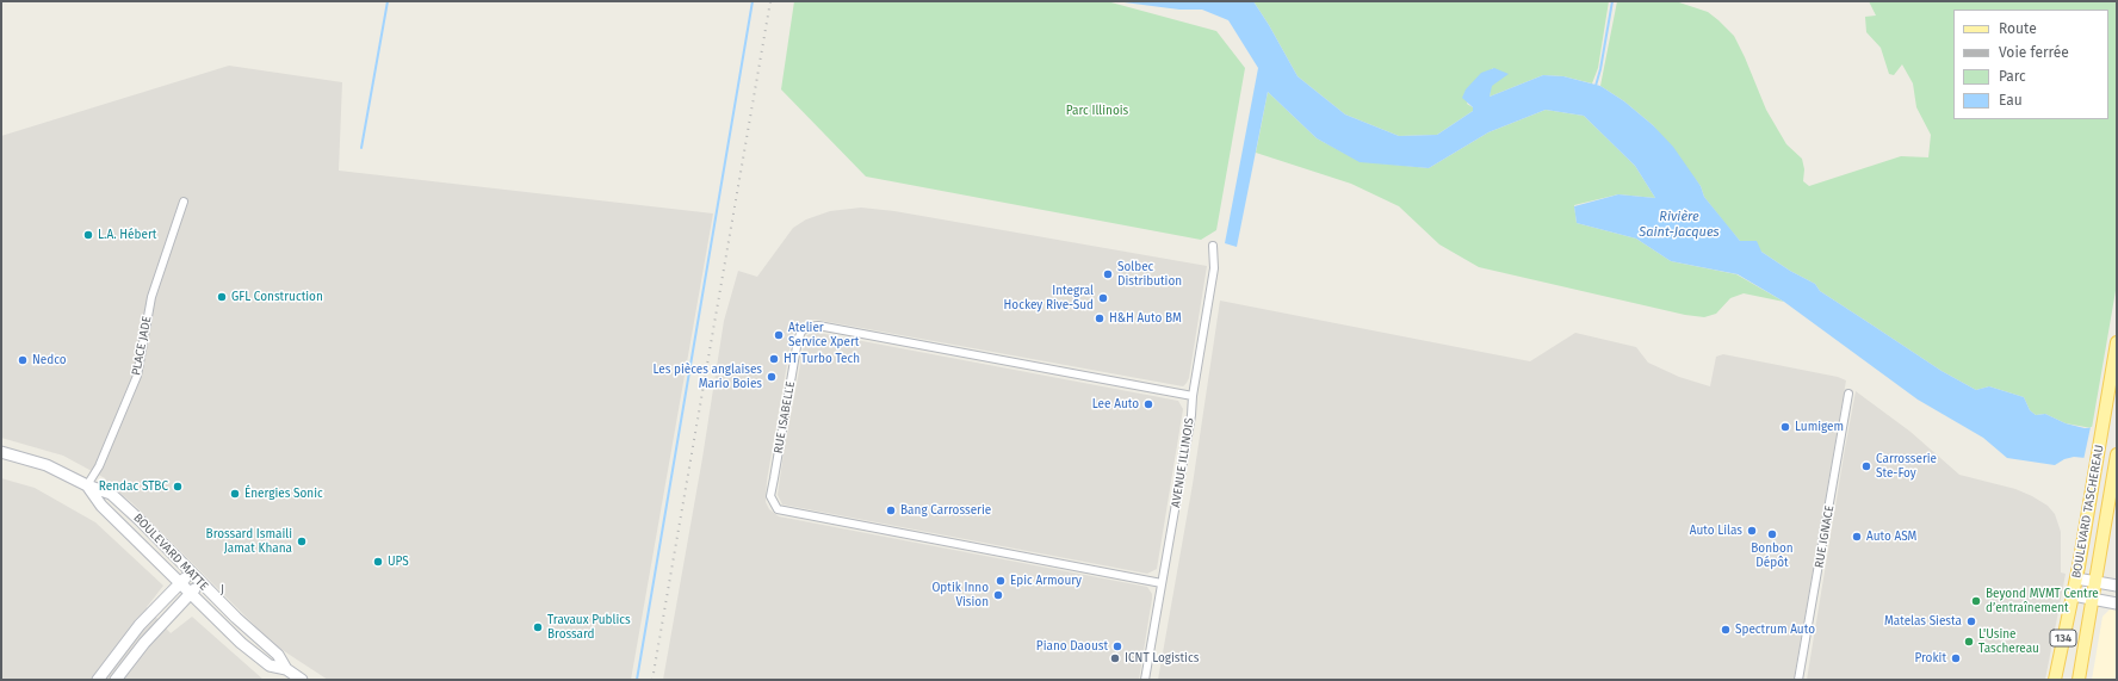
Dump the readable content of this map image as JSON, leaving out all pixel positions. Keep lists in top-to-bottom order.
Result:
{
  "streets": {
    "main road": ["BOULEVARD TASCHEREAU", "BOULEVARD MATTE", "134"],
    "street": [
      "PLACE JADE",
      "RUE ISABELLE",
      "AVENUE ILLINOIS",
      "RUE IGNACE"
    ]
  },
  "crossings": [
    ["PLACE JADE", "BOULEVARD MATTE"],
    ["RUE ISABELLE", "AVENUE ILLINOIS"]
  ],
  "districts": ["J"],
  "water": ["Rivière Saint-Jacques"],
  "parks": ["Parc Illinois"],
  "places": [
    "L.A. Hébert",
    "Solbec Distribution",
    "GFL Construction",
    "Integral Hockey Rive-Sud",
    "H&H Auto BM",
    "Atelier Service Xpert",
    "HT Turbo Tech",
    "Nedco",
    "Les pièces anglaises Mario Boies",
    "Lee Auto",
    "Lumigem",
    "Carrosserie Ste-Foy",
    "Rendac STBC",
    "Énergies Sonic",
    "Bang Carrosserie",
    "Auto Lilas",
    "Bonbon Dépôt",
    "Auto ASM",
    "Brossard Ismaili Jamat Khana",
    "UPS",
    "Epic Armoury",
    "Optik Inno Vision",
    "Beyond MVMT Centre d’entraînement",
    "Matelas Siesta",
    "Travaux Publics Brossard",
    "Spectrum Auto",
    "L'Usine Taschereau",
    "Piano Daoust",
    "ICNT Logistics",
    "Prokit"
  ],
  "legend": [
    "Route",
    "Voie ferrée",
    "Parc",
    "Eau"
  ]
}
